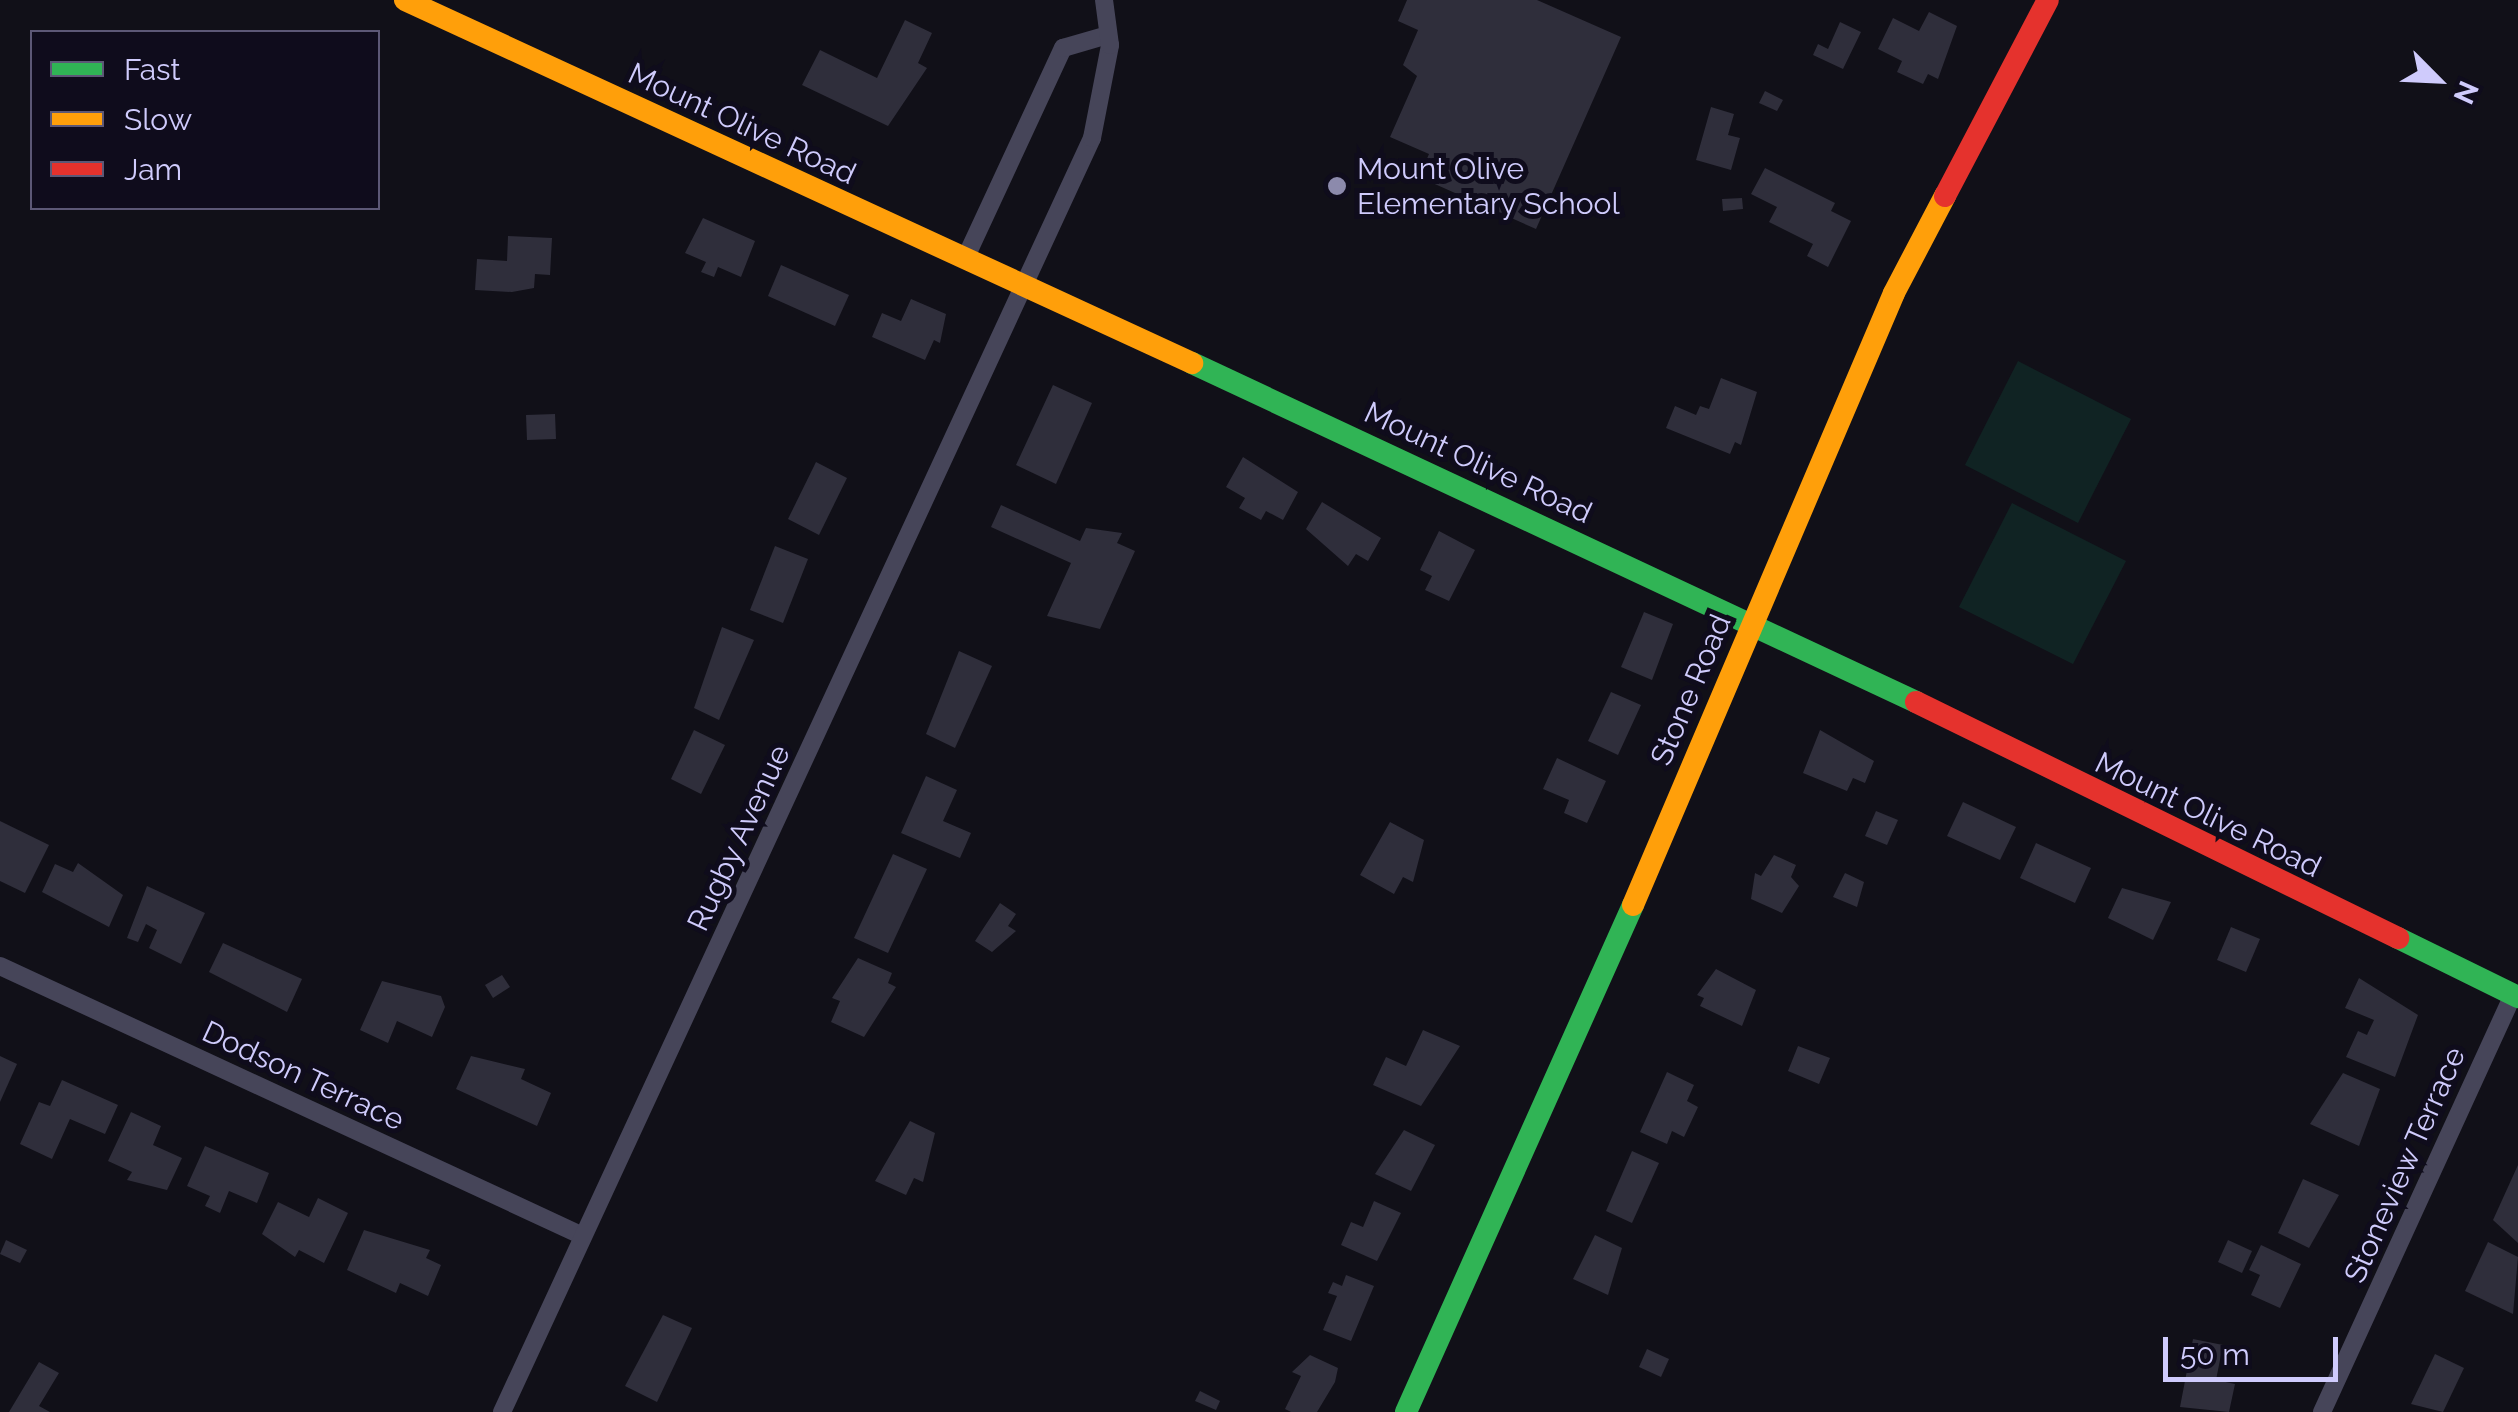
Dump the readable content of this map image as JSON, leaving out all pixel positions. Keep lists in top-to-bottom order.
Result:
{
  "streets": {
    "street": [
      "Mount Olive Road",
      "Stone Road",
      "Rugby Avenue",
      "Dodson Terrace",
      "Stoneview Terrace"
    ]
  },
  "crossings": [
    ["Mount Olive Road", "Stone Road"],
    ["Mount Olive Road", "Rugby Avenue"],
    ["Mount Olive Road", "Stoneview Terrace"],
    ["Rugby Avenue", "Dodson Terrace"]
  ],
  "places": ["Mount Olive Elementary School"],
  "legend": ["Fast", "Slow", "Jam"],
  "scale_bar": "50 m",
  "north": "bottom right"
}
